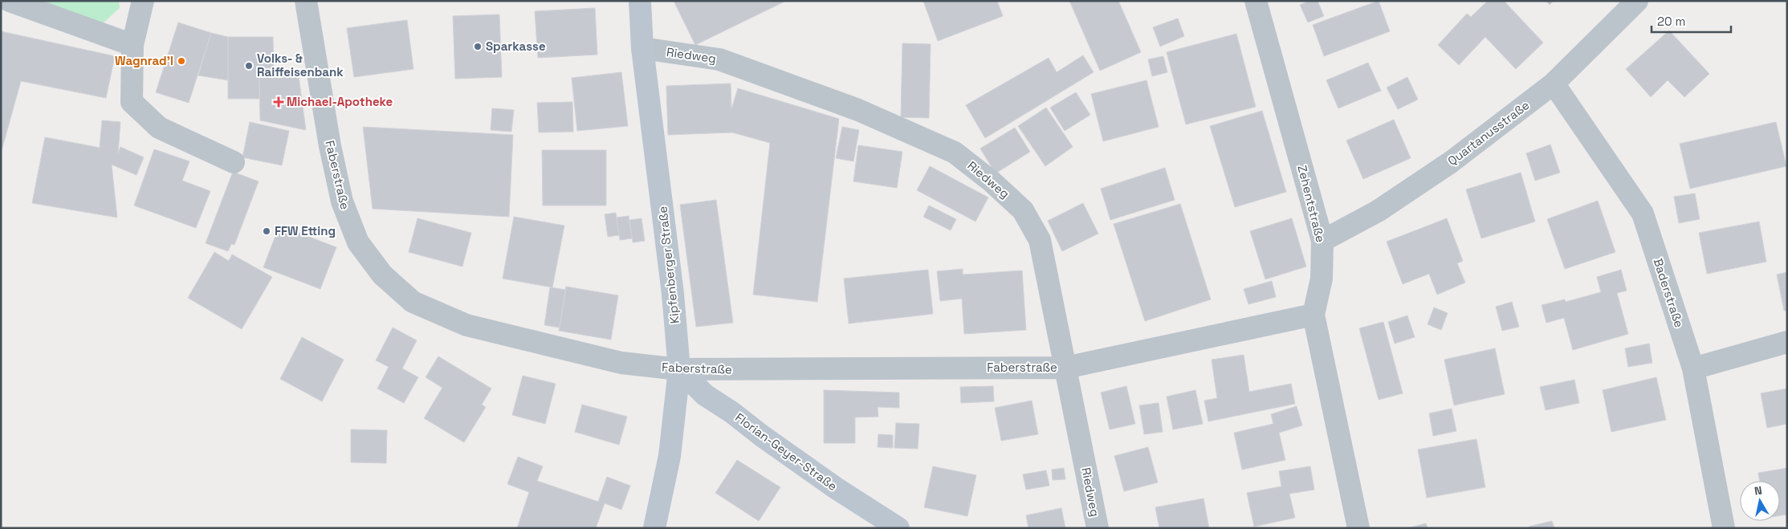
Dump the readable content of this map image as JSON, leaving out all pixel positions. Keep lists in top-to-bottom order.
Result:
{
  "streets": {
    "street": [
      "Riedweg",
      "Quartanusstraße",
      "Faberstraße",
      "Zehentstraße",
      "Kipfenberger Straße",
      "Baderstraße",
      "Florian-Geyer-Straße"
    ]
  },
  "crossings": [
    ["Riedweg", "Faberstraße"],
    ["Riedweg", "Kipfenberger Straße"],
    ["Quartanusstraße", "Zehentstraße"],
    ["Quartanusstraße", "Baderstraße"],
    ["Faberstraße", "Zehentstraße"],
    ["Faberstraße", "Kipfenberger Straße"],
    ["Faberstraße", "Florian-Geyer-Straße"],
    ["Kipfenberger Straße", "Florian-Geyer-Straße"]
  ],
  "places": {
    "other": [
      "Sparkasse",
      "Wagnrad'l",
      "Volks- & Raiffeisenbank",
      "FFW Etting"
    ],
    "health": ["Michael-Apotheke"]
  },
  "scale_bar": "20 m",
  "north": "top"
}
